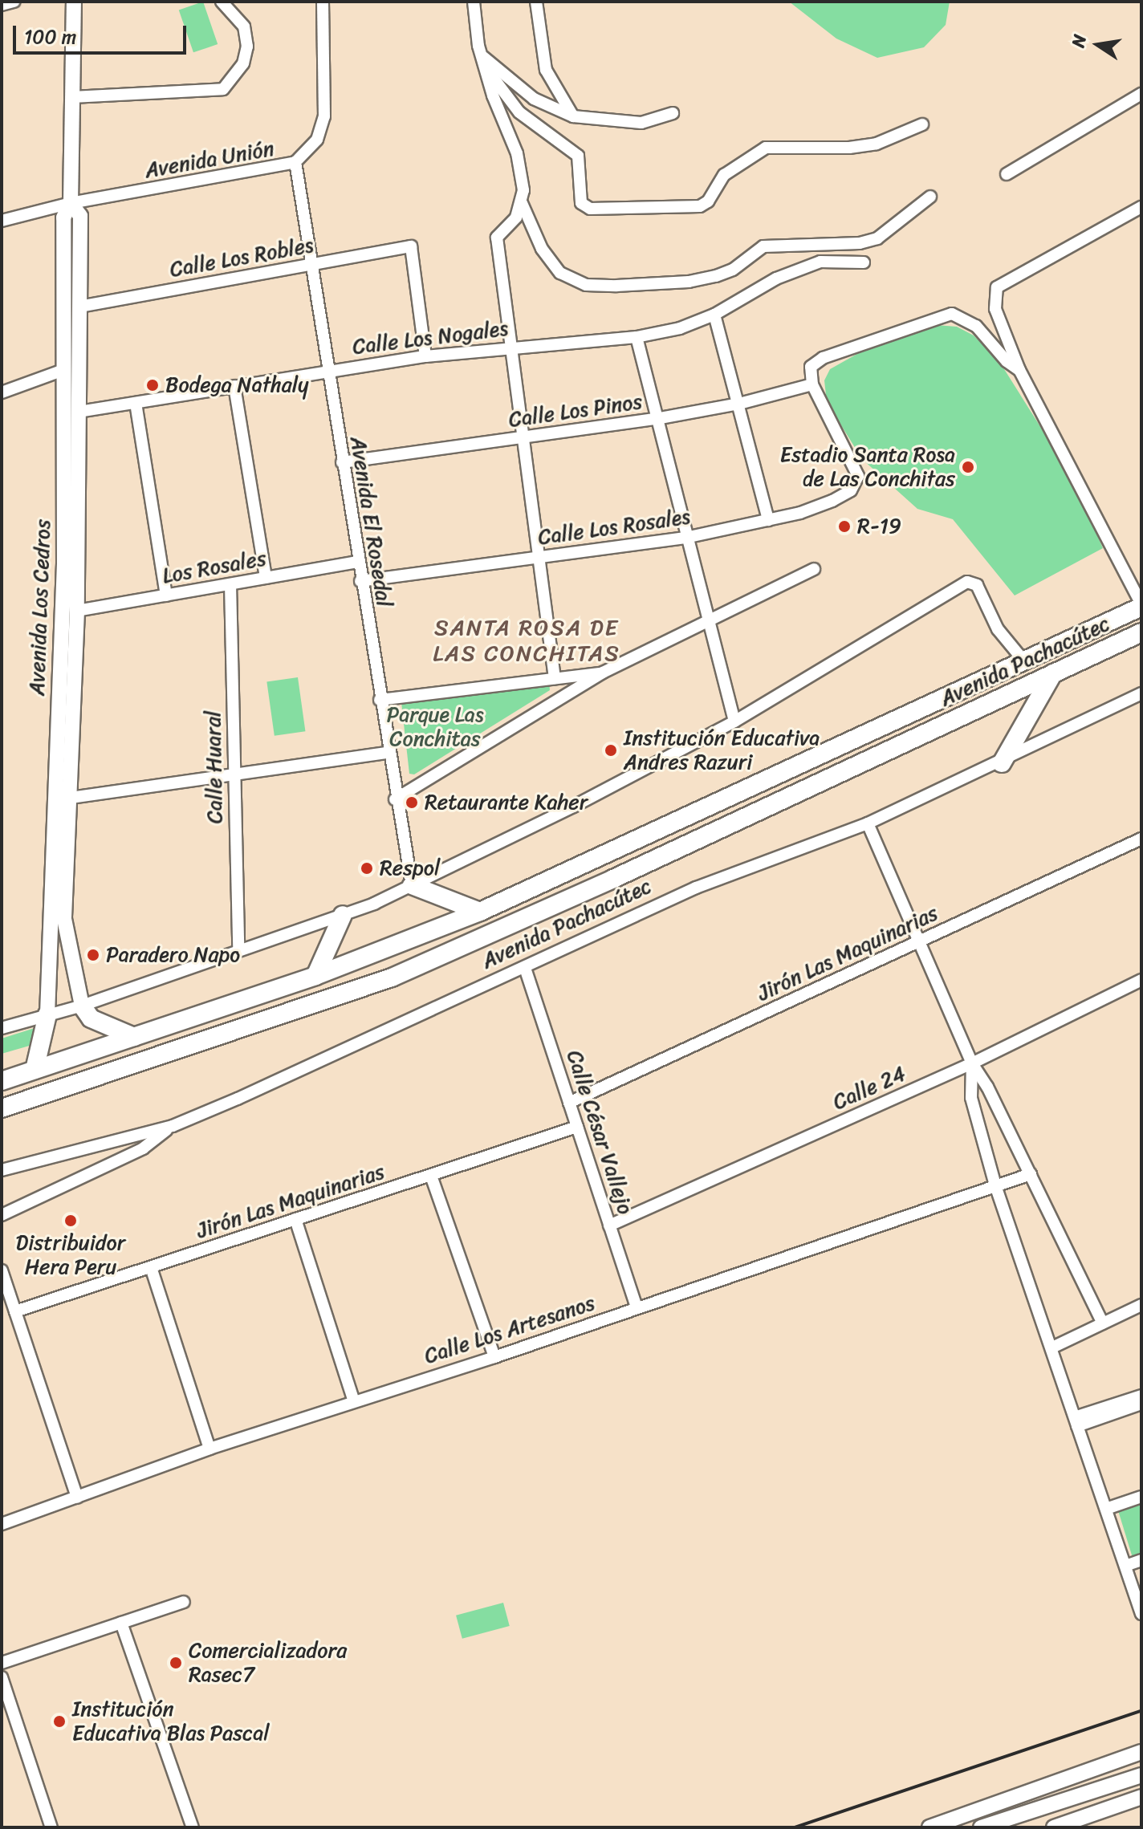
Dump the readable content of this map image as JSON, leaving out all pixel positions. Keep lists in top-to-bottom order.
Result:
{
  "streets": {
    "main road": ["Avenida Pachacútec"],
    "street": [
      "Avenida Unión",
      "Calle Los Robles",
      "Calle Los Nogales",
      "Calle Los Pinos",
      "Avenida El Rosedal",
      "Calle Los Rosales",
      "Los Rosales",
      "Avenida Los Cedros",
      "Calle Huaral",
      "Jirón Las Maquinarias",
      "Calle 24",
      "Calle César Vallejo",
      "Calle Los Artesanos"
    ]
  },
  "crossings": [
    ["Avenida Unión", "Avenida El Rosedal"],
    ["Avenida Unión", "Avenida Los Cedros"],
    ["Calle Los Robles", "Calle Los Nogales"],
    ["Calle Los Robles", "Avenida El Rosedal"],
    ["Calle Los Robles", "Avenida Los Cedros"],
    ["Calle Los Nogales", "Avenida El Rosedal"],
    ["Calle Los Nogales", "Avenida Los Cedros"],
    ["Calle Los Pinos", "Avenida El Rosedal"],
    ["Calle Los Pinos", "Calle Los Rosales"],
    ["Avenida El Rosedal", "Calle Los Rosales"],
    ["Avenida El Rosedal", "Los Rosales"],
    ["Los Rosales", "Avenida Los Cedros"],
    ["Los Rosales", "Calle Huaral"],
    ["Avenida Pachacútec", "Calle César Vallejo"],
    ["Jirón Las Maquinarias", "Calle César Vallejo"],
    ["Calle 24", "Calle César Vallejo"],
    ["Calle César Vallejo", "Calle Los Artesanos"]
  ],
  "districts": ["SANTA ROSA DE LAS CONCHITAS"],
  "parks": ["Parque Las Conchitas"],
  "places": [
    "Bodega Nathaly",
    "Estadio Santa Rosa de Las Conchitas",
    "R-19",
    "Institución Educativa Andres Razuri",
    "Retaurante Kaher",
    "Respol",
    "Paradero Napo",
    "Distribuidor Hera Peru",
    "Comercializadora Rasec7",
    "Institución Educativa Blas Pascal"
  ],
  "scale_bar": "100 m",
  "north": "left"
}
